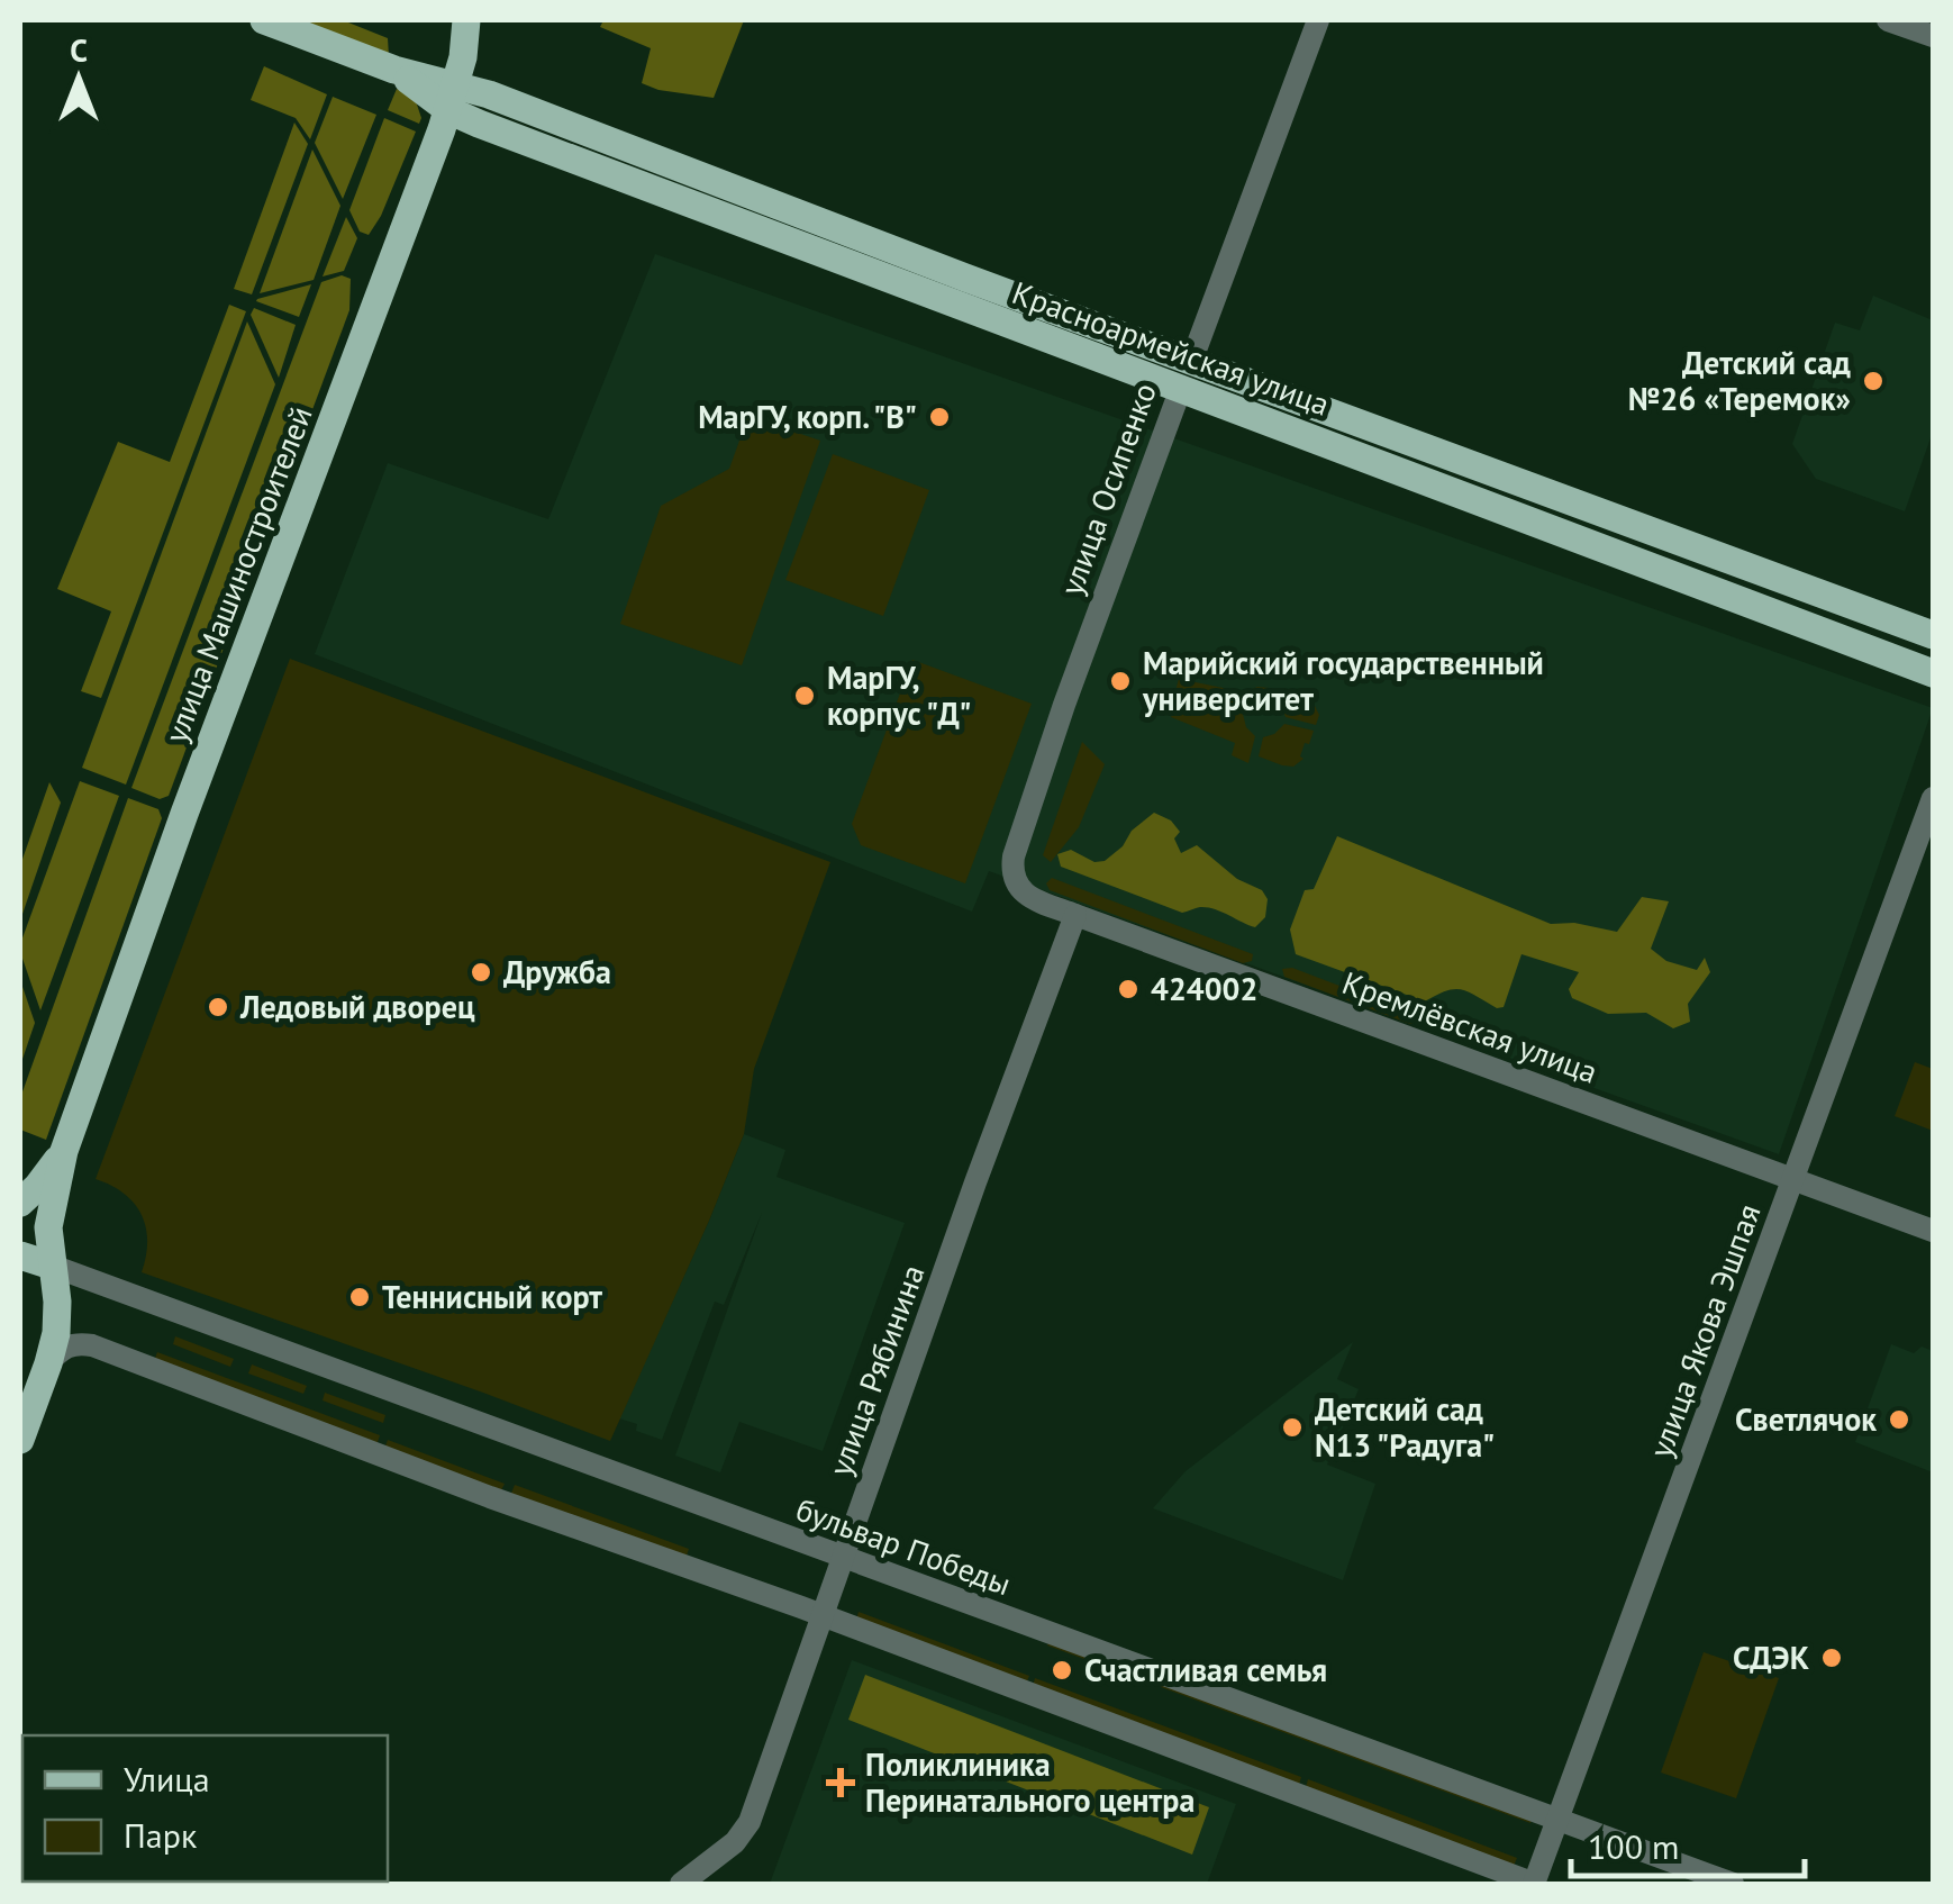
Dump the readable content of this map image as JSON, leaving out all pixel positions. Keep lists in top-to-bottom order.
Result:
{
  "streets": {
    "main road": ["Красноармейская улица", "улица Машиностроителей"],
    "street": [
      "улица Осипенко",
      "Кремлёвская улица",
      "улица Якова Эшпая",
      "улица Рябинина",
      "бульвар Победы"
    ]
  },
  "crossings": [
    ["Красноармейская улица", "улица Осипенко"],
    ["Красноармейская улица", "улица Машиностроителей"],
    ["улица Осипенко", "Кремлёвская улица"],
    ["улица Машиностроителей", "бульвар Победы"],
    ["Кремлёвская улица", "улица Якова Эшпая"],
    ["Кремлёвская улица", "улица Рябинина"],
    ["улица Якова Эшпая", "бульвар Победы"],
    ["улица Рябинина", "бульвар Победы"]
  ],
  "places": {
    "other": [
      "Детский сад №26 «Теремок»",
      "МарГУ, корп. \"В\"",
      "Марийский государственный университет",
      "МарГУ, корпус \"Д\"",
      "Дружба",
      "424002",
      "Ледовый дворец",
      "Теннисный корт",
      "Светлячок",
      "Детский сад N13 \"Радуга\"",
      "СДЭК",
      "Счастливая семья"
    ],
    "health": ["Поликлиника Перинатального центра"]
  },
  "legend": ["Улица", "Парк"],
  "scale_bar": "100 m",
  "north": "top"
}
